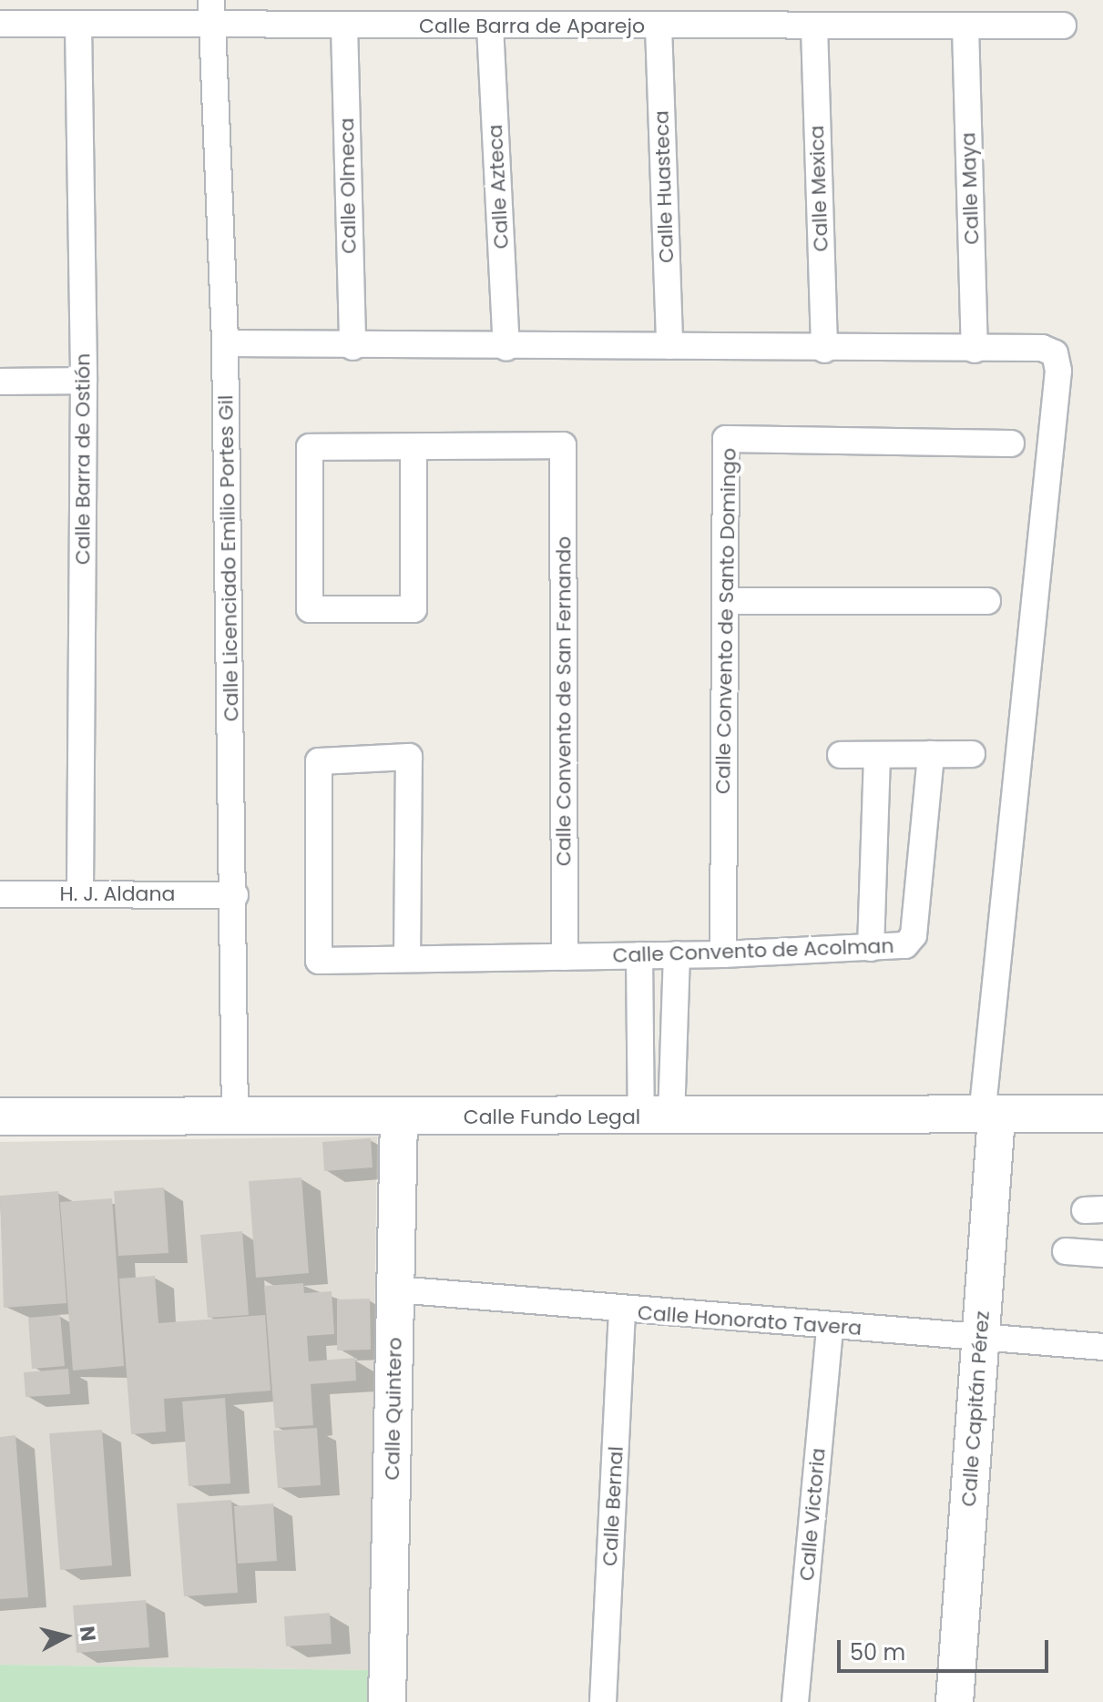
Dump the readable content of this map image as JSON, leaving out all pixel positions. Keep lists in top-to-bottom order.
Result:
{
  "streets": {
    "street": [
      "Calle Barra de Aparejo",
      "Calle Olmeca",
      "Calle Azteca",
      "Calle Huasteca",
      "Calle Mexica",
      "Calle Maya",
      "Calle Barra de Ostión",
      "Calle Licenciado Emilio Portes Gil",
      "Calle Convento de Santo Domingo",
      "Calle Convento de San Fernando",
      "H. J. Aldana",
      "Calle Convento de Acolman",
      "Calle Fundo Legal",
      "Calle Honorato Tavera",
      "Calle Quintero",
      "Calle Capitán Pérez",
      "Calle Bernal",
      "Calle Victoria"
    ]
  },
  "crossings": [
    ["Calle Barra de Aparejo", "Calle Olmeca"],
    ["Calle Barra de Aparejo", "Calle Azteca"],
    ["Calle Barra de Aparejo", "Calle Huasteca"],
    ["Calle Barra de Aparejo", "Calle Mexica"],
    ["Calle Barra de Aparejo", "Calle Maya"],
    ["Calle Barra de Aparejo", "Calle Barra de Ostión"],
    ["Calle Barra de Aparejo", "Calle Licenciado Emilio Portes Gil"],
    ["Calle Barra de Ostión", "H. J. Aldana"],
    ["Calle Licenciado Emilio Portes Gil", "H. J. Aldana"],
    ["Calle Licenciado Emilio Portes Gil", "Calle Fundo Legal"],
    ["Calle Convento de Santo Domingo", "Calle Convento de Acolman"],
    ["Calle Convento de San Fernando", "Calle Convento de Acolman"],
    ["Calle Fundo Legal", "Calle Quintero"],
    ["Calle Fundo Legal", "Calle Capitán Pérez"],
    ["Calle Honorato Tavera", "Calle Quintero"],
    ["Calle Honorato Tavera", "Calle Capitán Pérez"],
    ["Calle Honorato Tavera", "Calle Bernal"],
    ["Calle Honorato Tavera", "Calle Victoria"]
  ],
  "scale_bar": "50 m",
  "north": "right"
}
